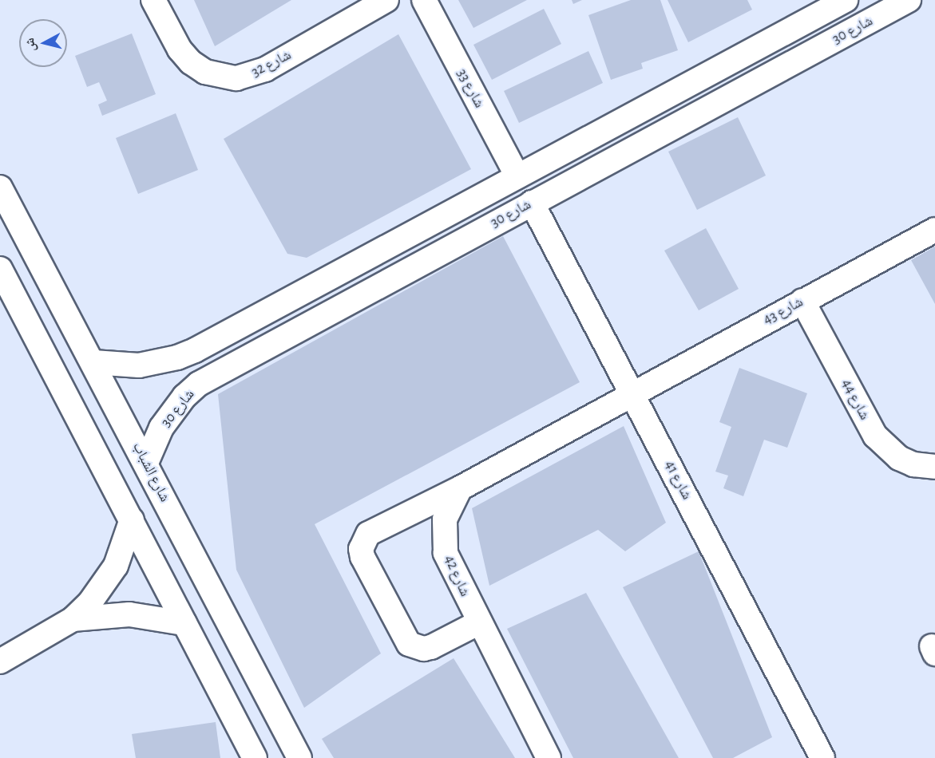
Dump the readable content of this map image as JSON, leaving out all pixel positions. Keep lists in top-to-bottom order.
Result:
{
  "streets": {
    "street": [
      "شارع 30",
      "شارع 32",
      "شارع 33",
      "شارع 43",
      "شارع 44",
      "شارع الشباب",
      "شارع 41",
      "شارع 42"
    ]
  },
  "crossings": [
    ["شارع 30", "شارع 33"],
    ["شارع 30", "شارع الشباب"],
    ["شارع 30", "شارع 41"],
    ["شارع 43", "شارع 44"],
    ["شارع 43", "شارع 41"]
  ],
  "north": "left"
}
